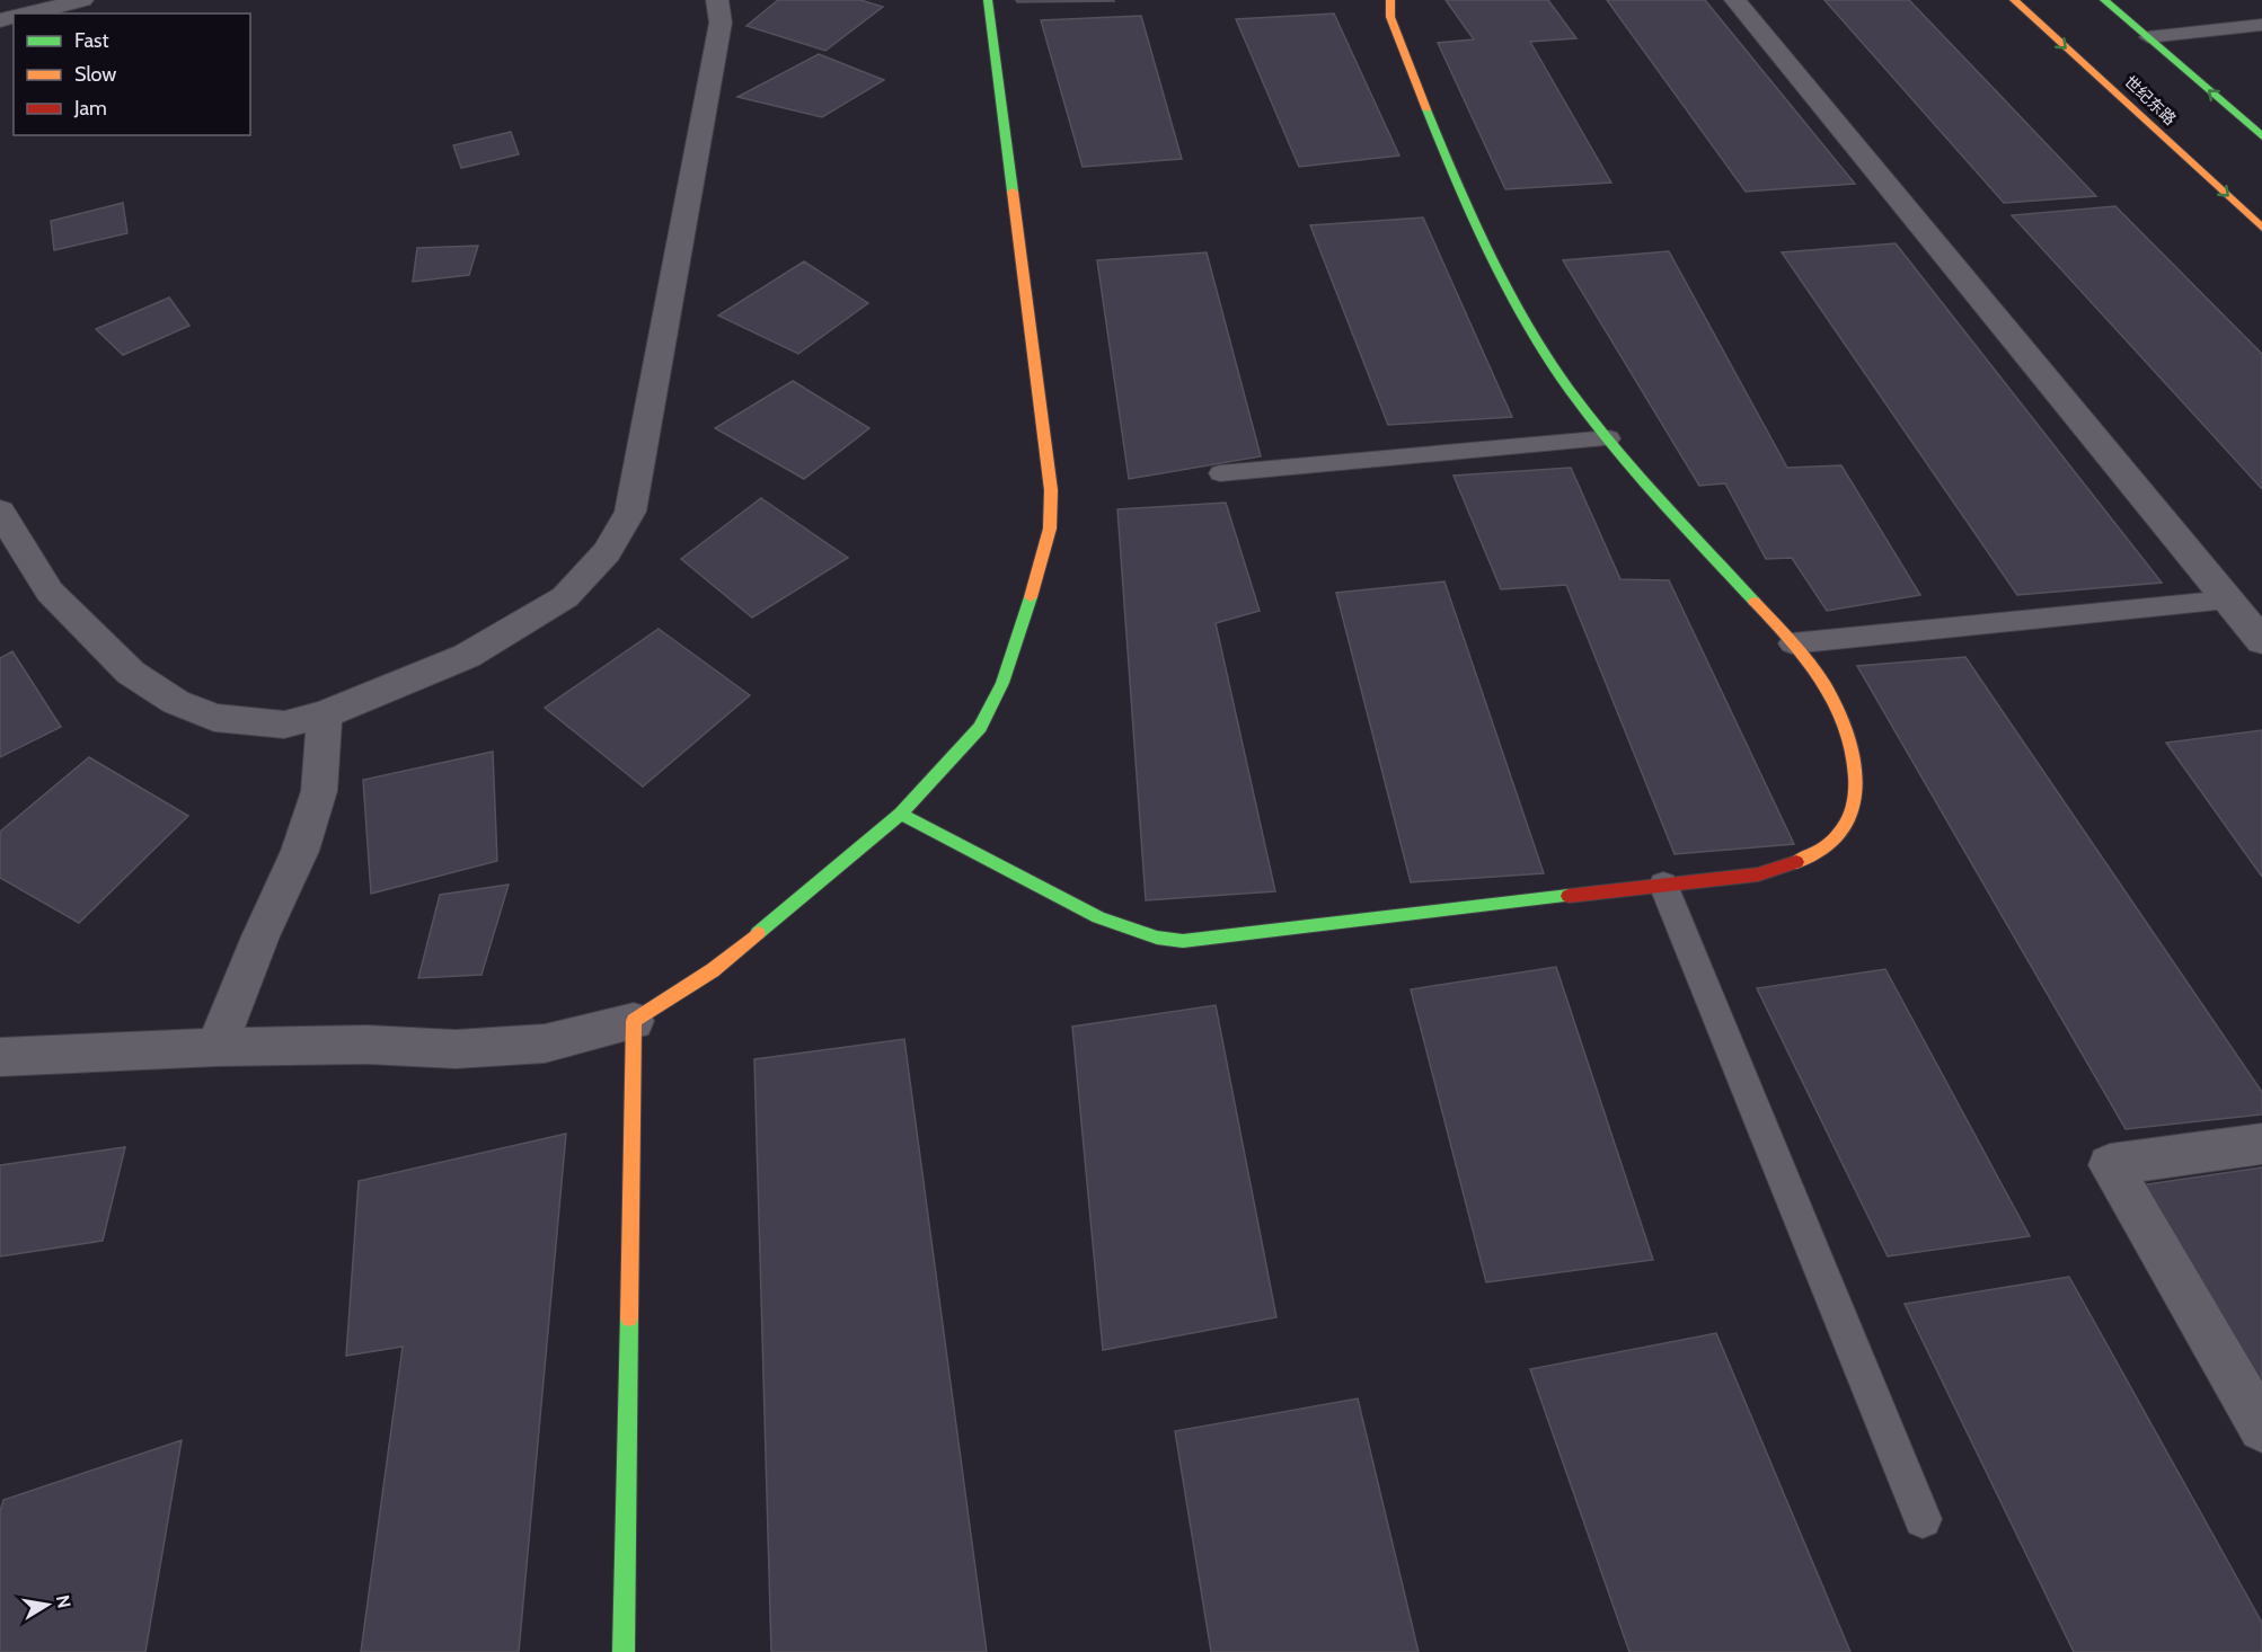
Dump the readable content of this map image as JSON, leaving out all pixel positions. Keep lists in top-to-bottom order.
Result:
{
  "streets": {
    "street": ["世纪东路"]
  },
  "legend": ["Fast", "Slow", "Jam"],
  "north": "right"
}
